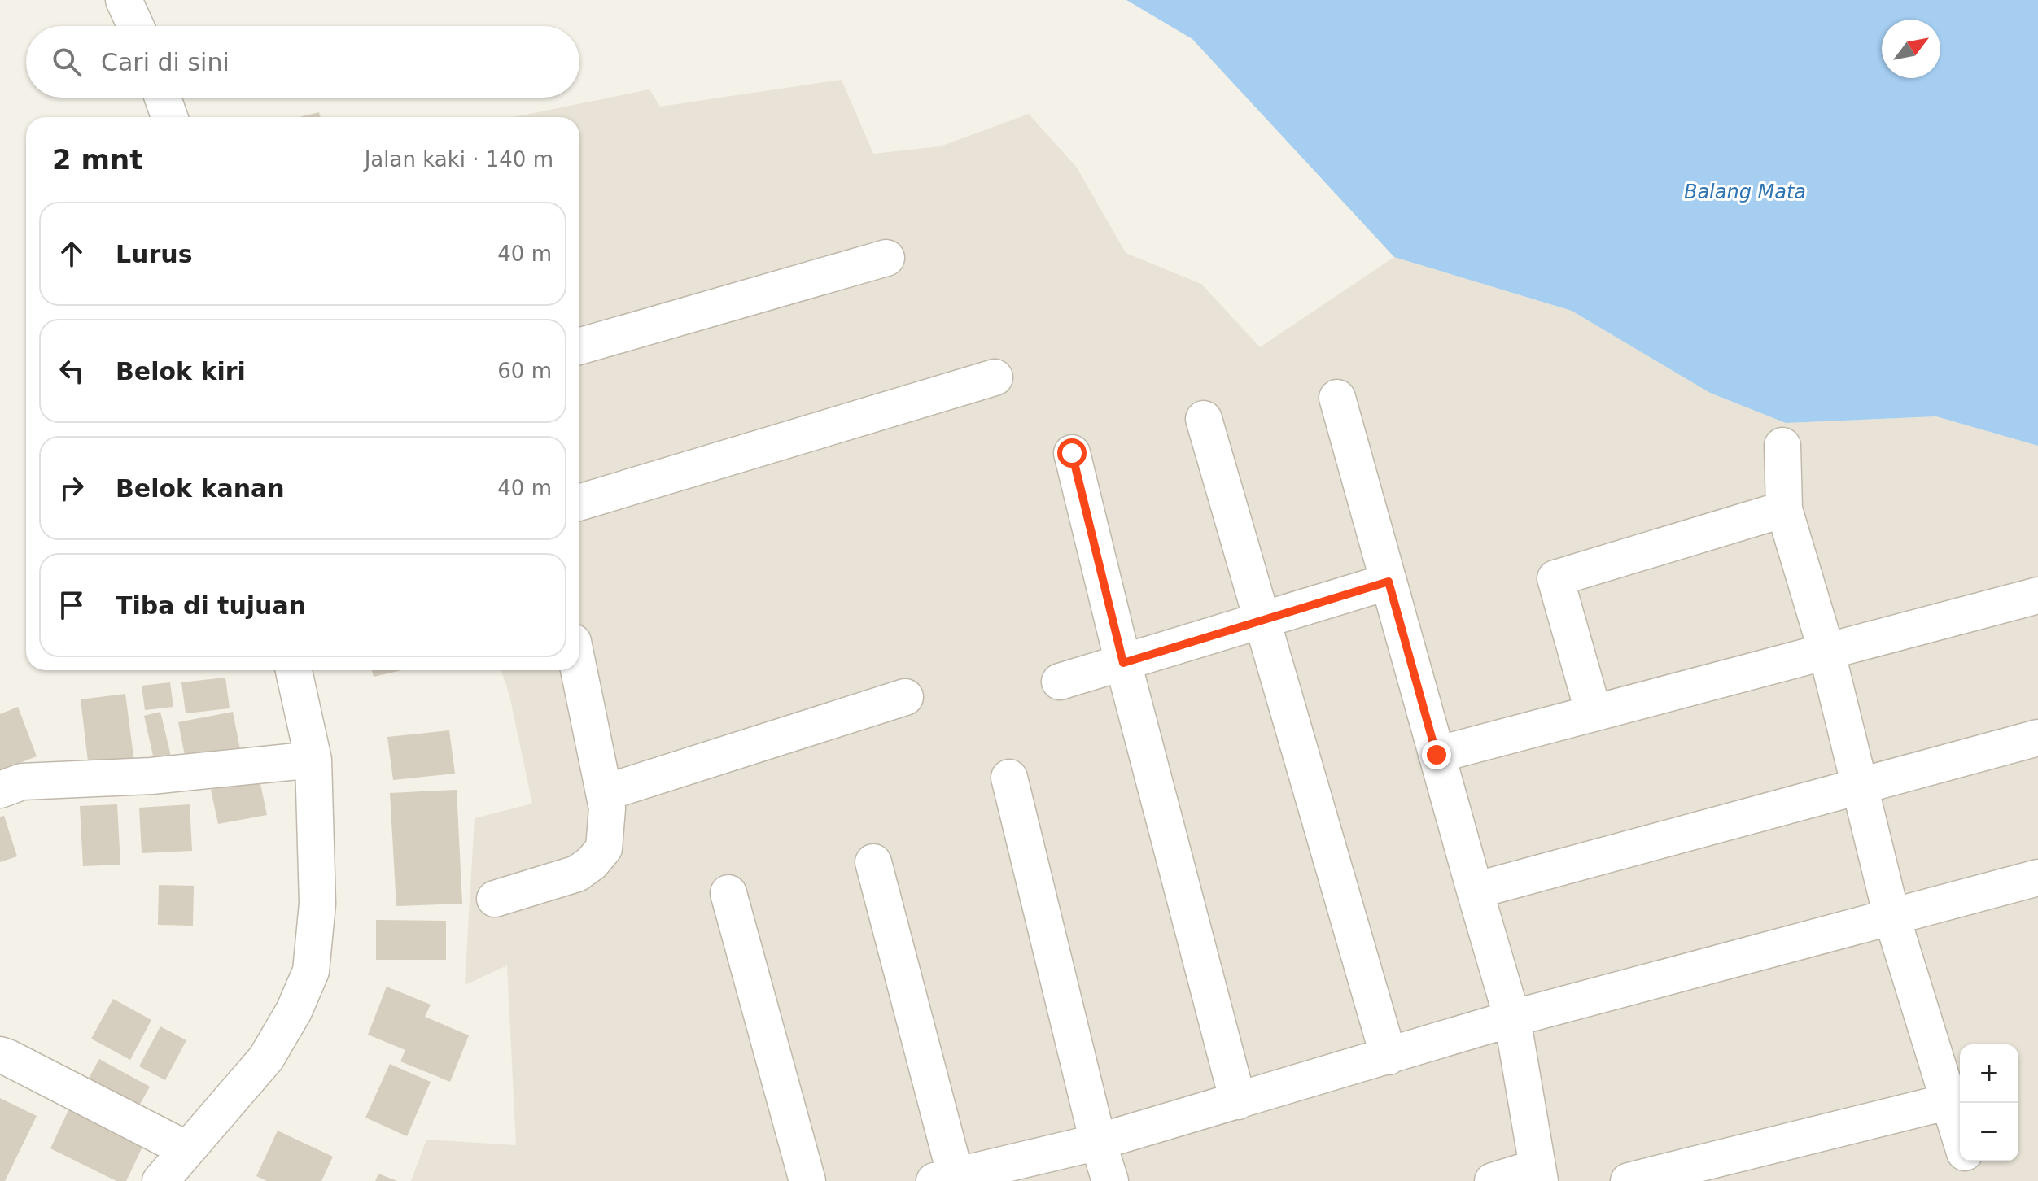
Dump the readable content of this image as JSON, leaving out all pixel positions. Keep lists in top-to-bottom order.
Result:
{
  "water": ["Balang Mata"],
  "north": "top right",
  "page": {
    "search": "Cari di sini",
    "heading": ["2 mnt", "Jalan kaki · 140 m"],
    "list": [
      ["Lurus", "40 m"],
      ["Belok kiri", "60 m"],
      ["Belok kanan", "40 m"],
      "Tiba di tujuan"
    ],
    "map_buttons": ["+", "−"]
  }
}
